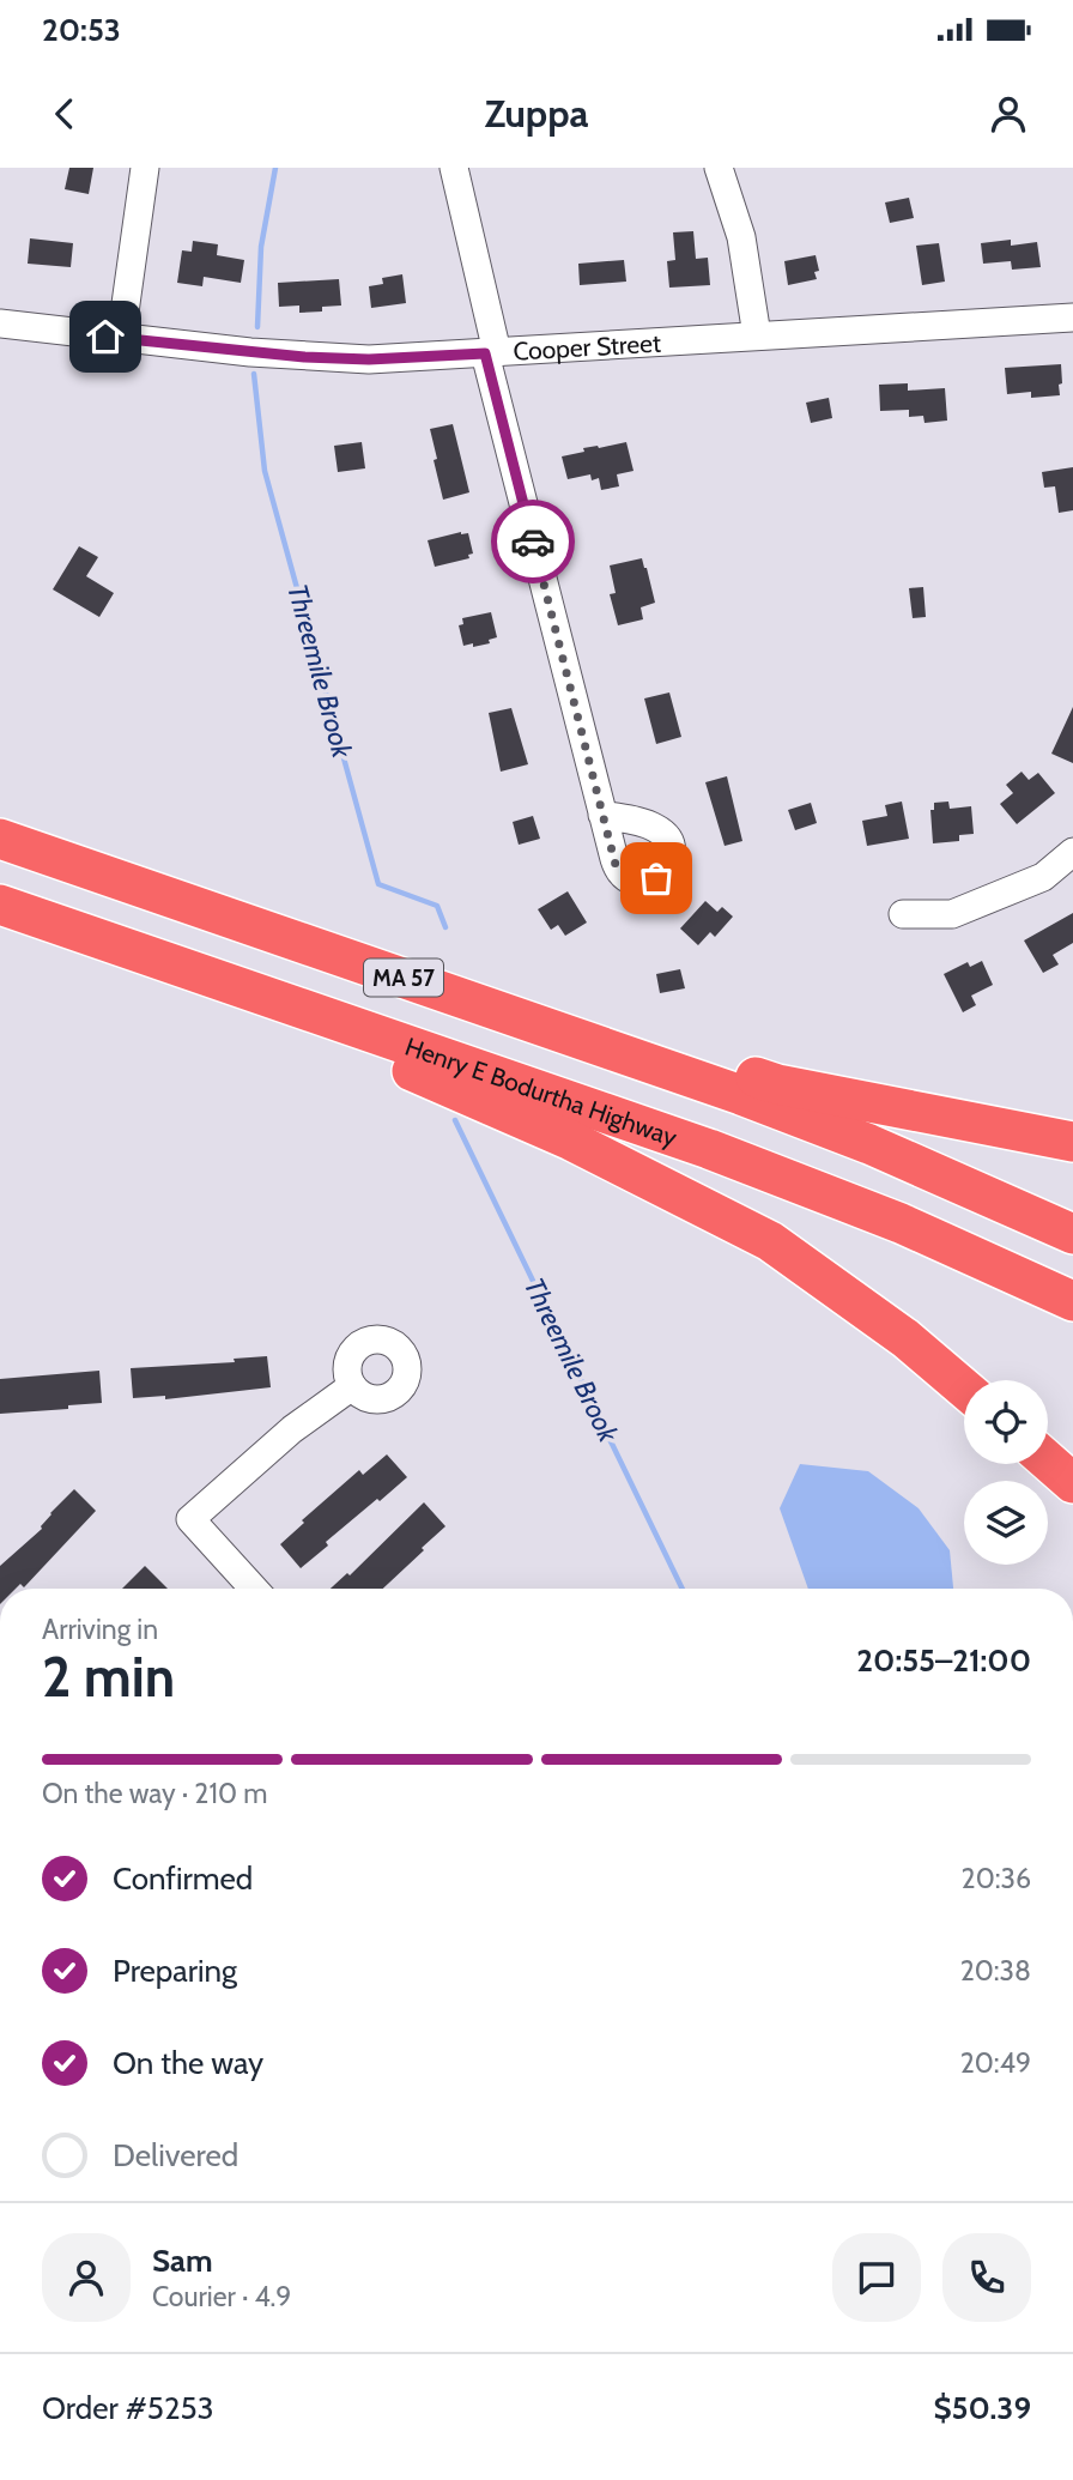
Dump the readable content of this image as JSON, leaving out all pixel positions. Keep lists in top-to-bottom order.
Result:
{
  "streets": {
    "highway": ["MA 57", "Henry E Bodurtha Highway"],
    "street": ["Cooper Street"]
  },
  "water": ["Threemile Brook"],
  "page": {
    "status": "20:53",
    "header": "Zuppa",
    "heading": ["2 min", "Arriving in", "20:55–21:00"],
    "panel": [
      "Sam",
      "Courier · 4.9",
      "Order #5253",
      "$50.39"
    ],
    "bar": "On the way · 210 m",
    "list": [
      ["Confirmed", "20:36"],
      ["Preparing", "20:38"],
      ["On the way", "20:49"],
      "Delivered"
    ]
  }
}
